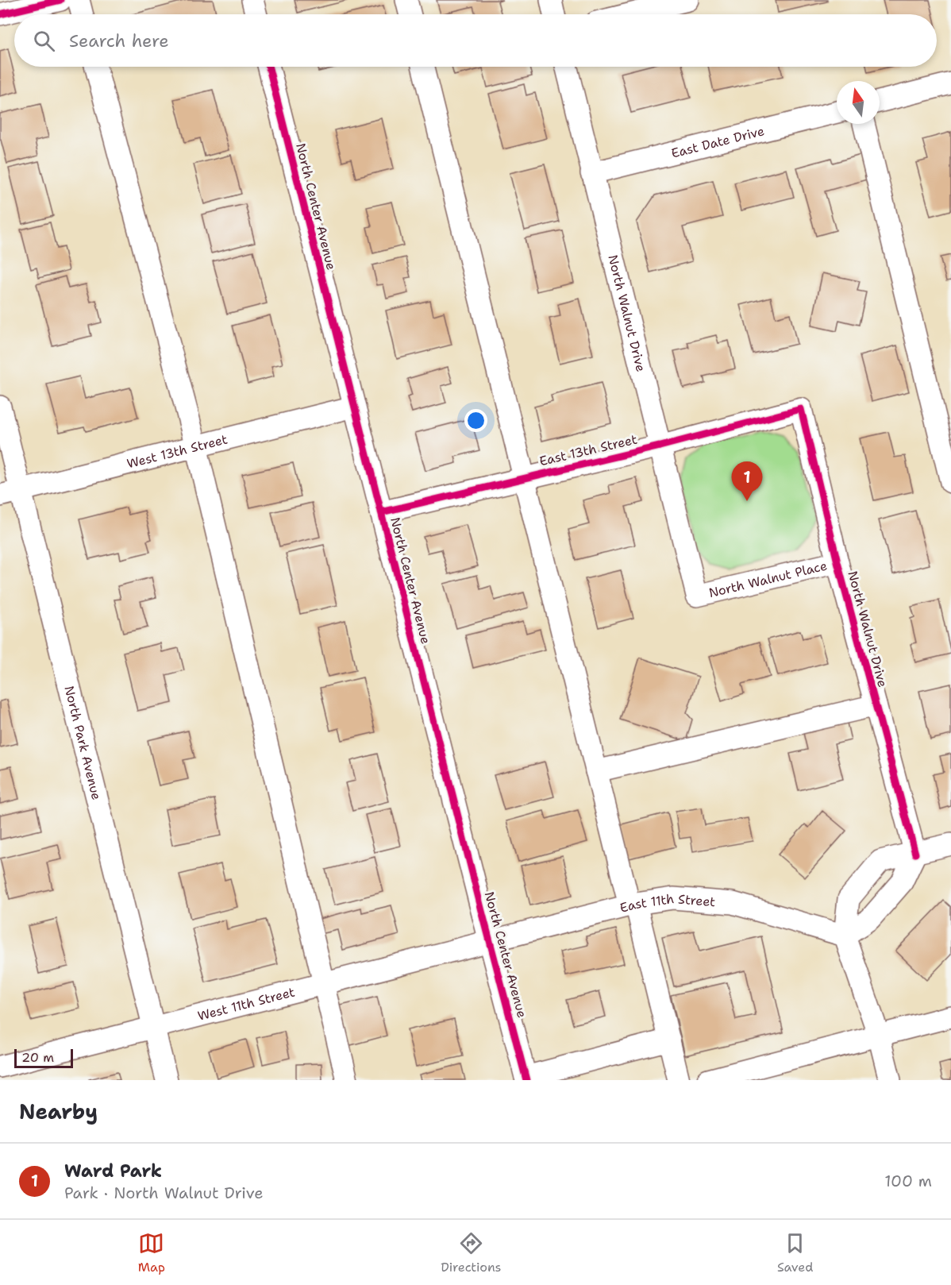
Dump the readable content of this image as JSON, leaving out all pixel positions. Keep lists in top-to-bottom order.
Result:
{
  "streets": {
    "street": [
      "East Date Drive",
      "North Center Avenue",
      "North Walnut Drive",
      "East 13th Street",
      "West 13th Street",
      "North Walnut Place",
      "North Park Avenue",
      "East 11th Street",
      "West 11th Street"
    ]
  },
  "crossings": [
    ["East Date Drive", "North Walnut Drive"],
    ["North Center Avenue", "East 13th Street"],
    ["North Center Avenue", "West 13th Street"],
    ["North Center Avenue", "East 11th Street"],
    ["North Center Avenue", "West 11th Street"],
    ["North Walnut Drive", "East 13th Street"],
    ["North Walnut Drive", "North Walnut Place"],
    ["West 13th Street", "North Park Avenue"],
    ["North Park Avenue", "West 11th Street"],
    ["East 11th Street", "West 11th Street"]
  ],
  "scale_bar": "20 m",
  "north": "top",
  "page": {
    "search": "Search here",
    "pins": "1",
    "scale": "20 m",
    "heading": "Nearby",
    "list": [
      {
        "mark": "1",
        "name": "Ward Park",
        "note": "Park · North Walnut Drive",
        "value": "100 m"
      }
    ],
    "nav": ["Map", "Directions", "Saved"]
  }
}
